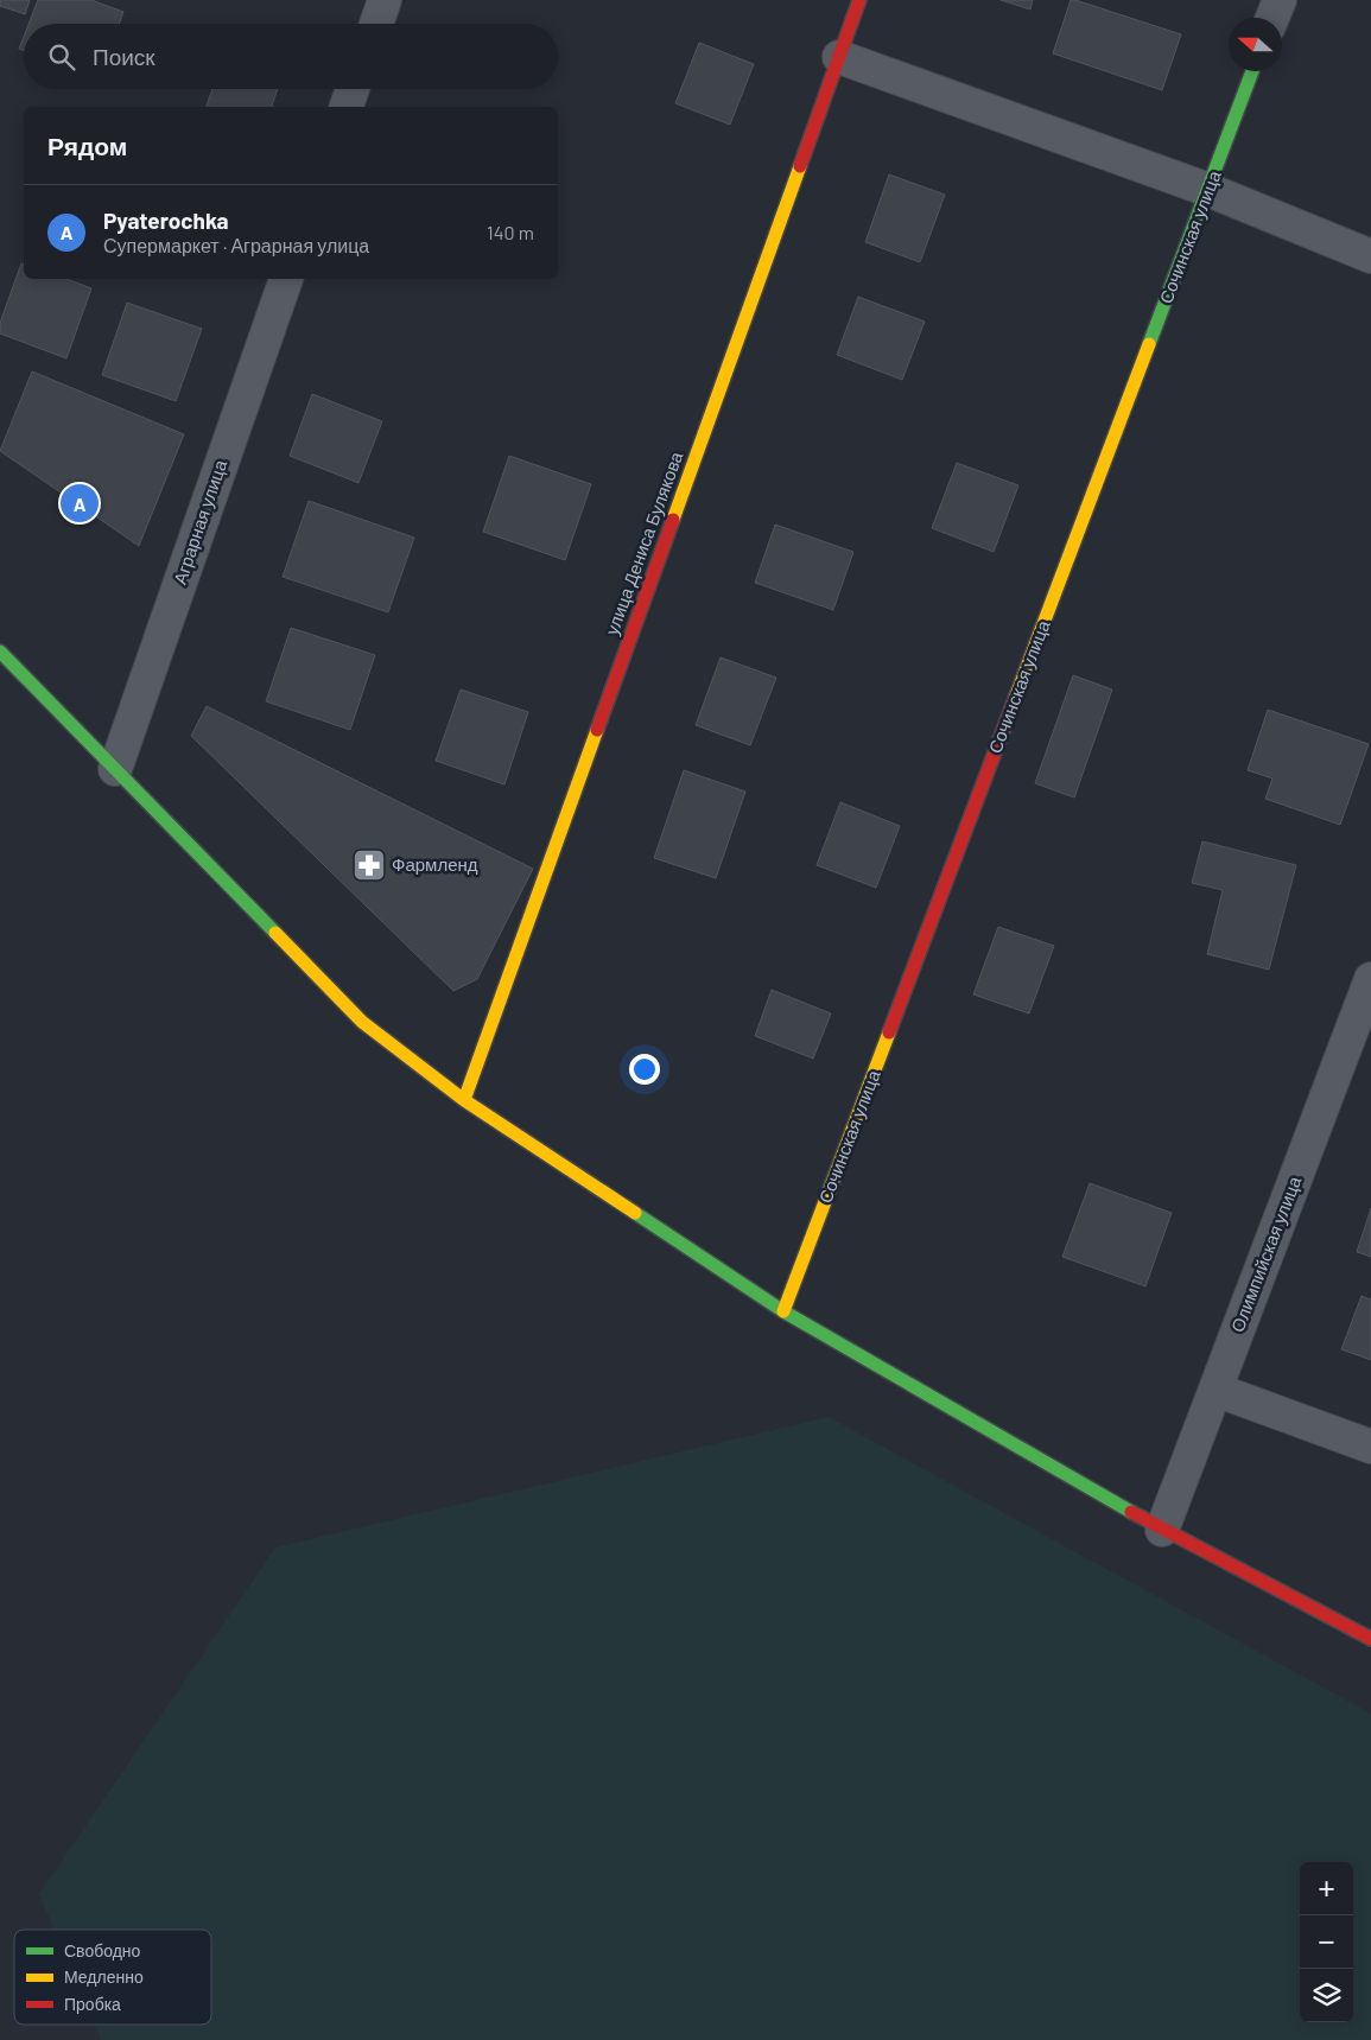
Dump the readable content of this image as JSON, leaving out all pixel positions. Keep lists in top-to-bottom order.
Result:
{
  "streets": {
    "street": [
      "Сочинская улица",
      "Аграрная улица",
      "улица Дениса Булякова",
      "Олимпийская улица"
    ]
  },
  "places": {
    "pharmacy": ["Фармленд"]
  },
  "legend": ["Свободно", "Медленно", "Пробка"],
  "north": "left",
  "page": {
    "search": "Поиск",
    "heading": "Рядом",
    "list": [
      {
        "mark": "A",
        "name": "Pyaterochka",
        "note": "Супермаркет · Аграрная улица",
        "value": "140 m"
      }
    ],
    "pins": "A",
    "map_buttons": ["+", "−"]
  }
}
